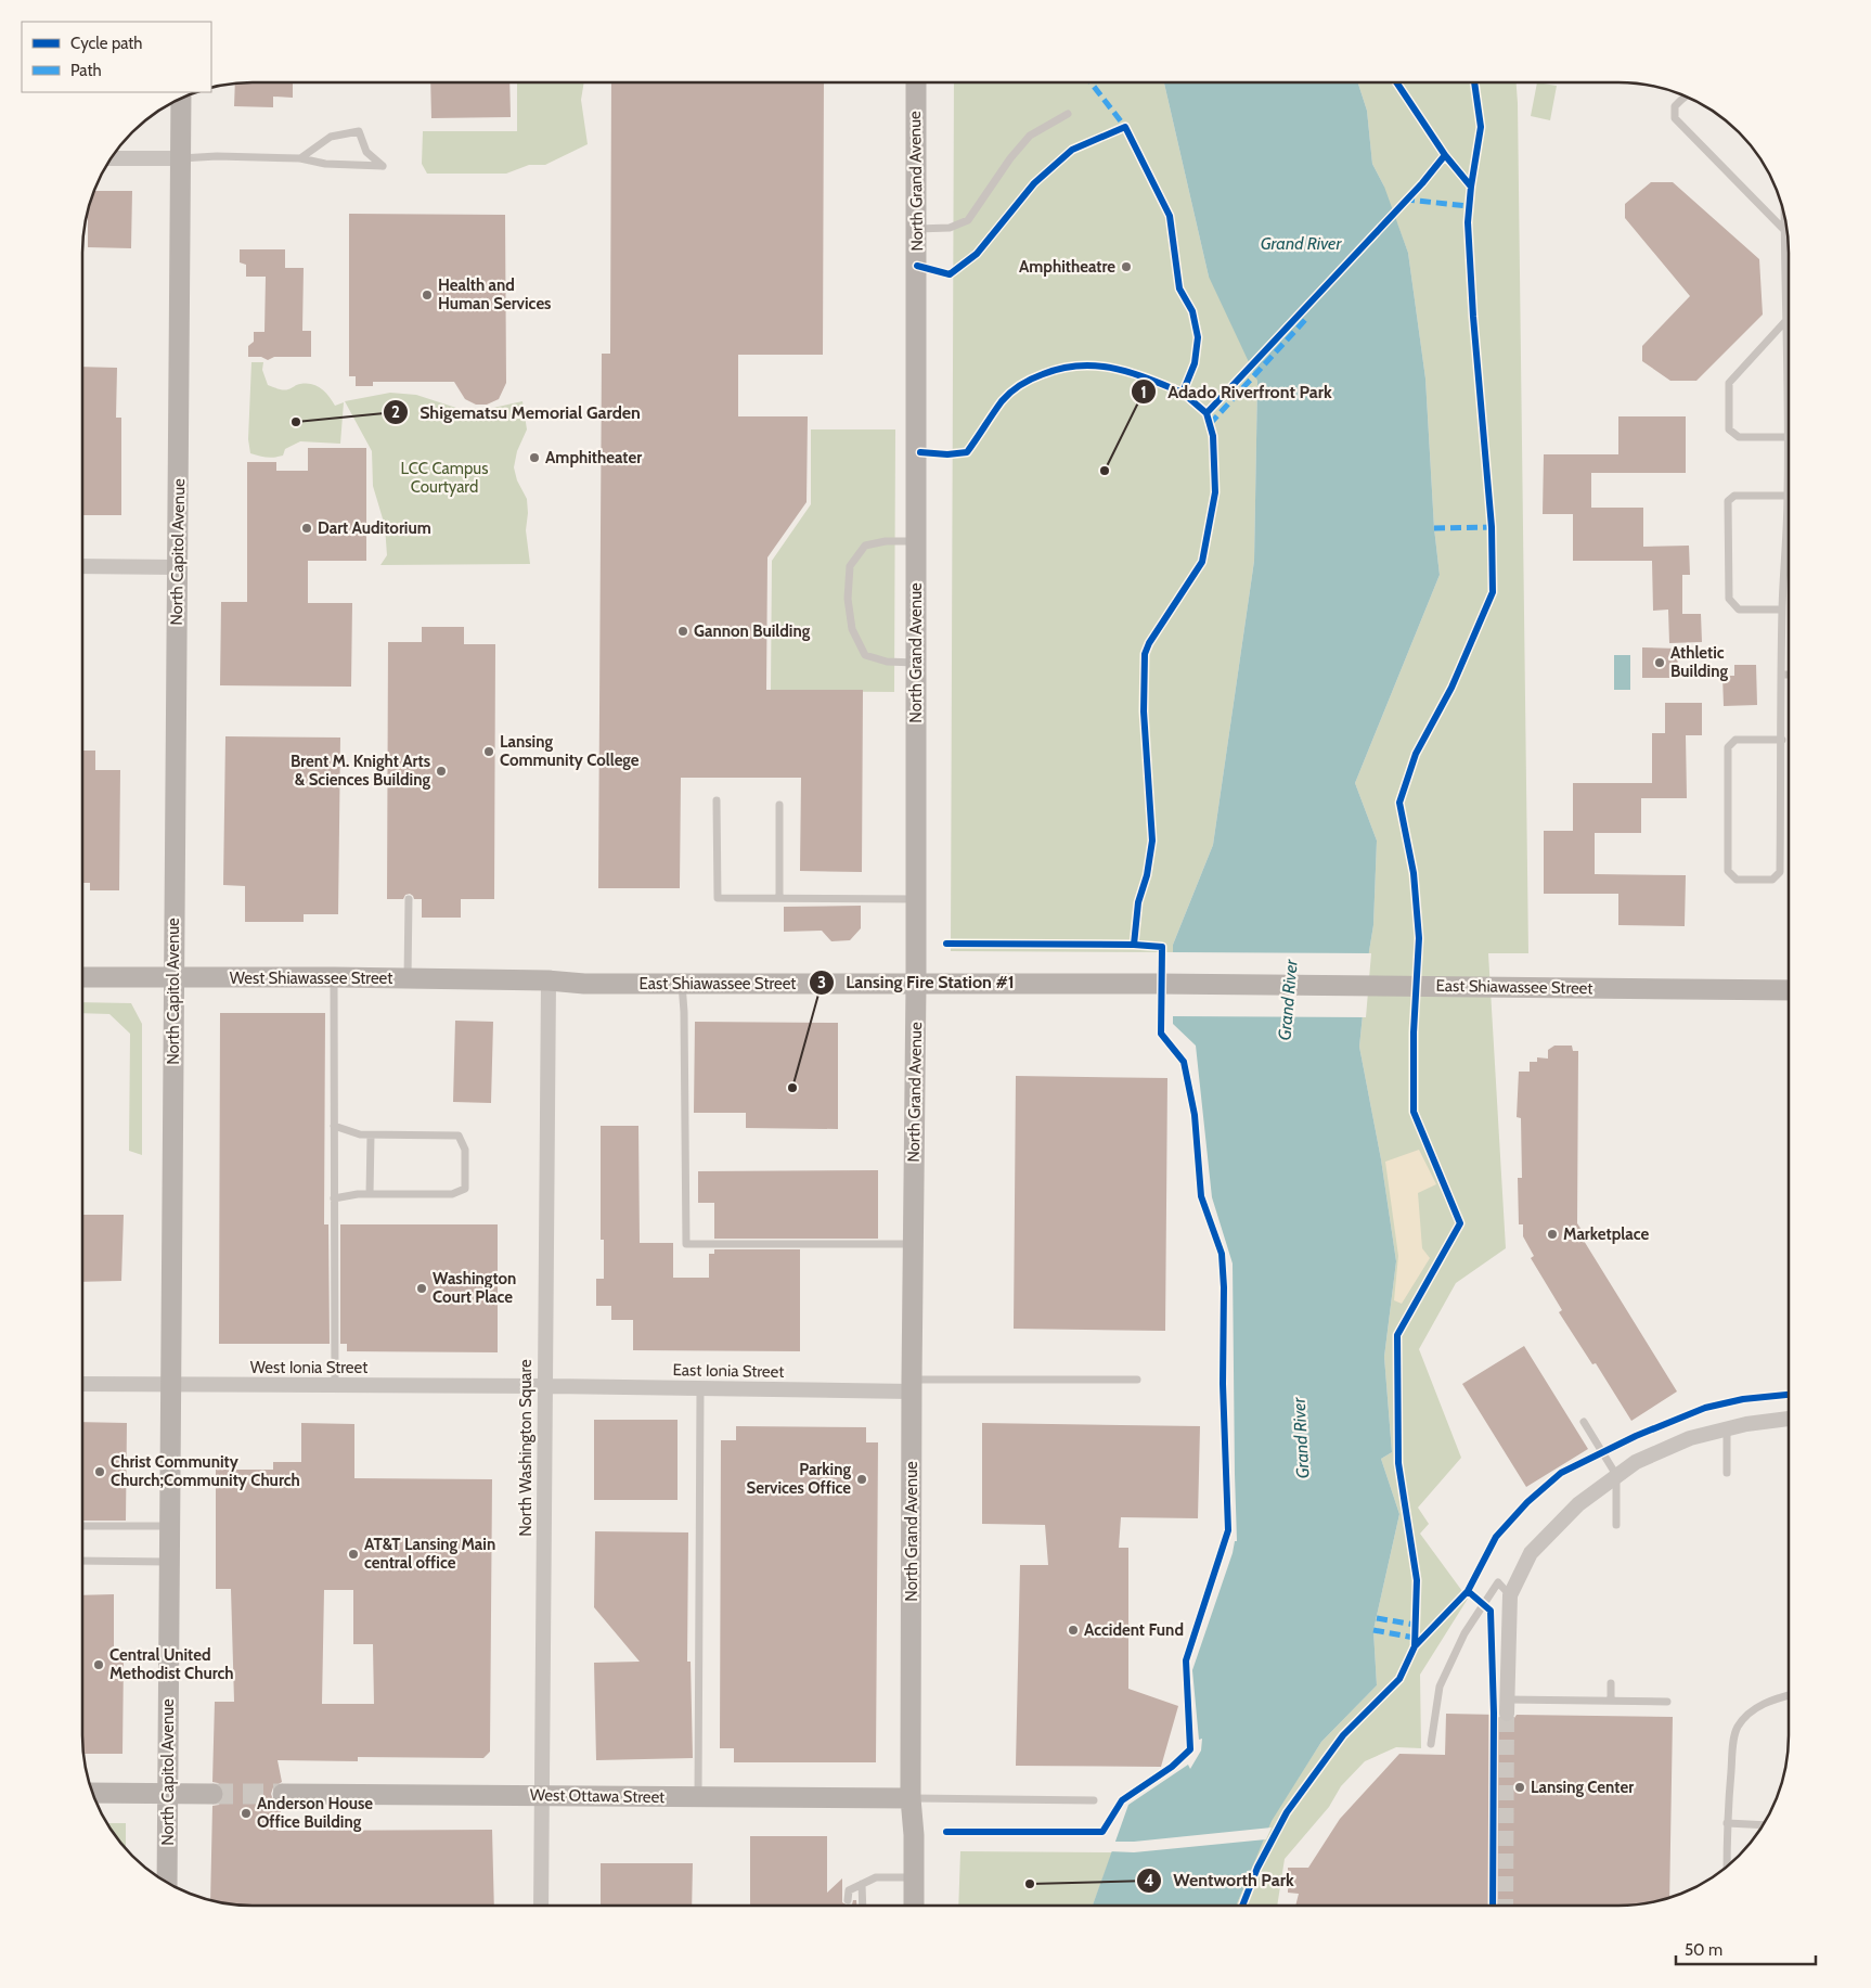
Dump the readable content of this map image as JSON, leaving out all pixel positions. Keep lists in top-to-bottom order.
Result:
{
  "streets": {
    "street": [
      "North Grand Avenue",
      "North Capitol Avenue",
      "West Shiawassee Street",
      "East Shiawassee Street",
      "West Ionia Street",
      "East Ionia Street",
      "North Washington Square",
      "West Ottawa Street"
    ]
  },
  "crossings": [
    ["North Grand Avenue", "East Shiawassee Street"],
    ["North Grand Avenue", "East Ionia Street"],
    ["North Grand Avenue", "West Ottawa Street"],
    ["North Capitol Avenue", "West Shiawassee Street"],
    ["North Capitol Avenue", "West Ionia Street"],
    ["West Shiawassee Street", "East Shiawassee Street"],
    ["West Shiawassee Street", "North Washington Square"],
    ["East Shiawassee Street", "North Washington Square"],
    ["West Ionia Street", "East Ionia Street"],
    ["West Ionia Street", "North Washington Square"],
    ["East Ionia Street", "North Washington Square"],
    ["North Washington Square", "West Ottawa Street"]
  ],
  "water": ["Grand River"],
  "parks": ["LCC Campus Courtyard"],
  "places": [
    "Amphitheatre",
    "Health and Human Services",
    "Shigematsu Memorial Garden",
    "Amphitheater",
    "Adado Riverfront Park",
    "Dart Auditorium",
    "Gannon Building",
    "Athletic Building",
    "Lansing Community College",
    "Brent M. Knight Arts & Sciences Building",
    "Lansing Fire Station #1",
    "Marketplace",
    "Washington Court Place",
    "Christ Community Church;Community Church",
    "Parking Services Office",
    "AT&T Lansing Main central office",
    "Accident Fund",
    "Central United Methodist Church",
    "Lansing Center",
    "Anderson House Office Building",
    "Wentworth Park"
  ],
  "legend": ["Cycle path", "Path"],
  "scale_bar": "50 m"
}
